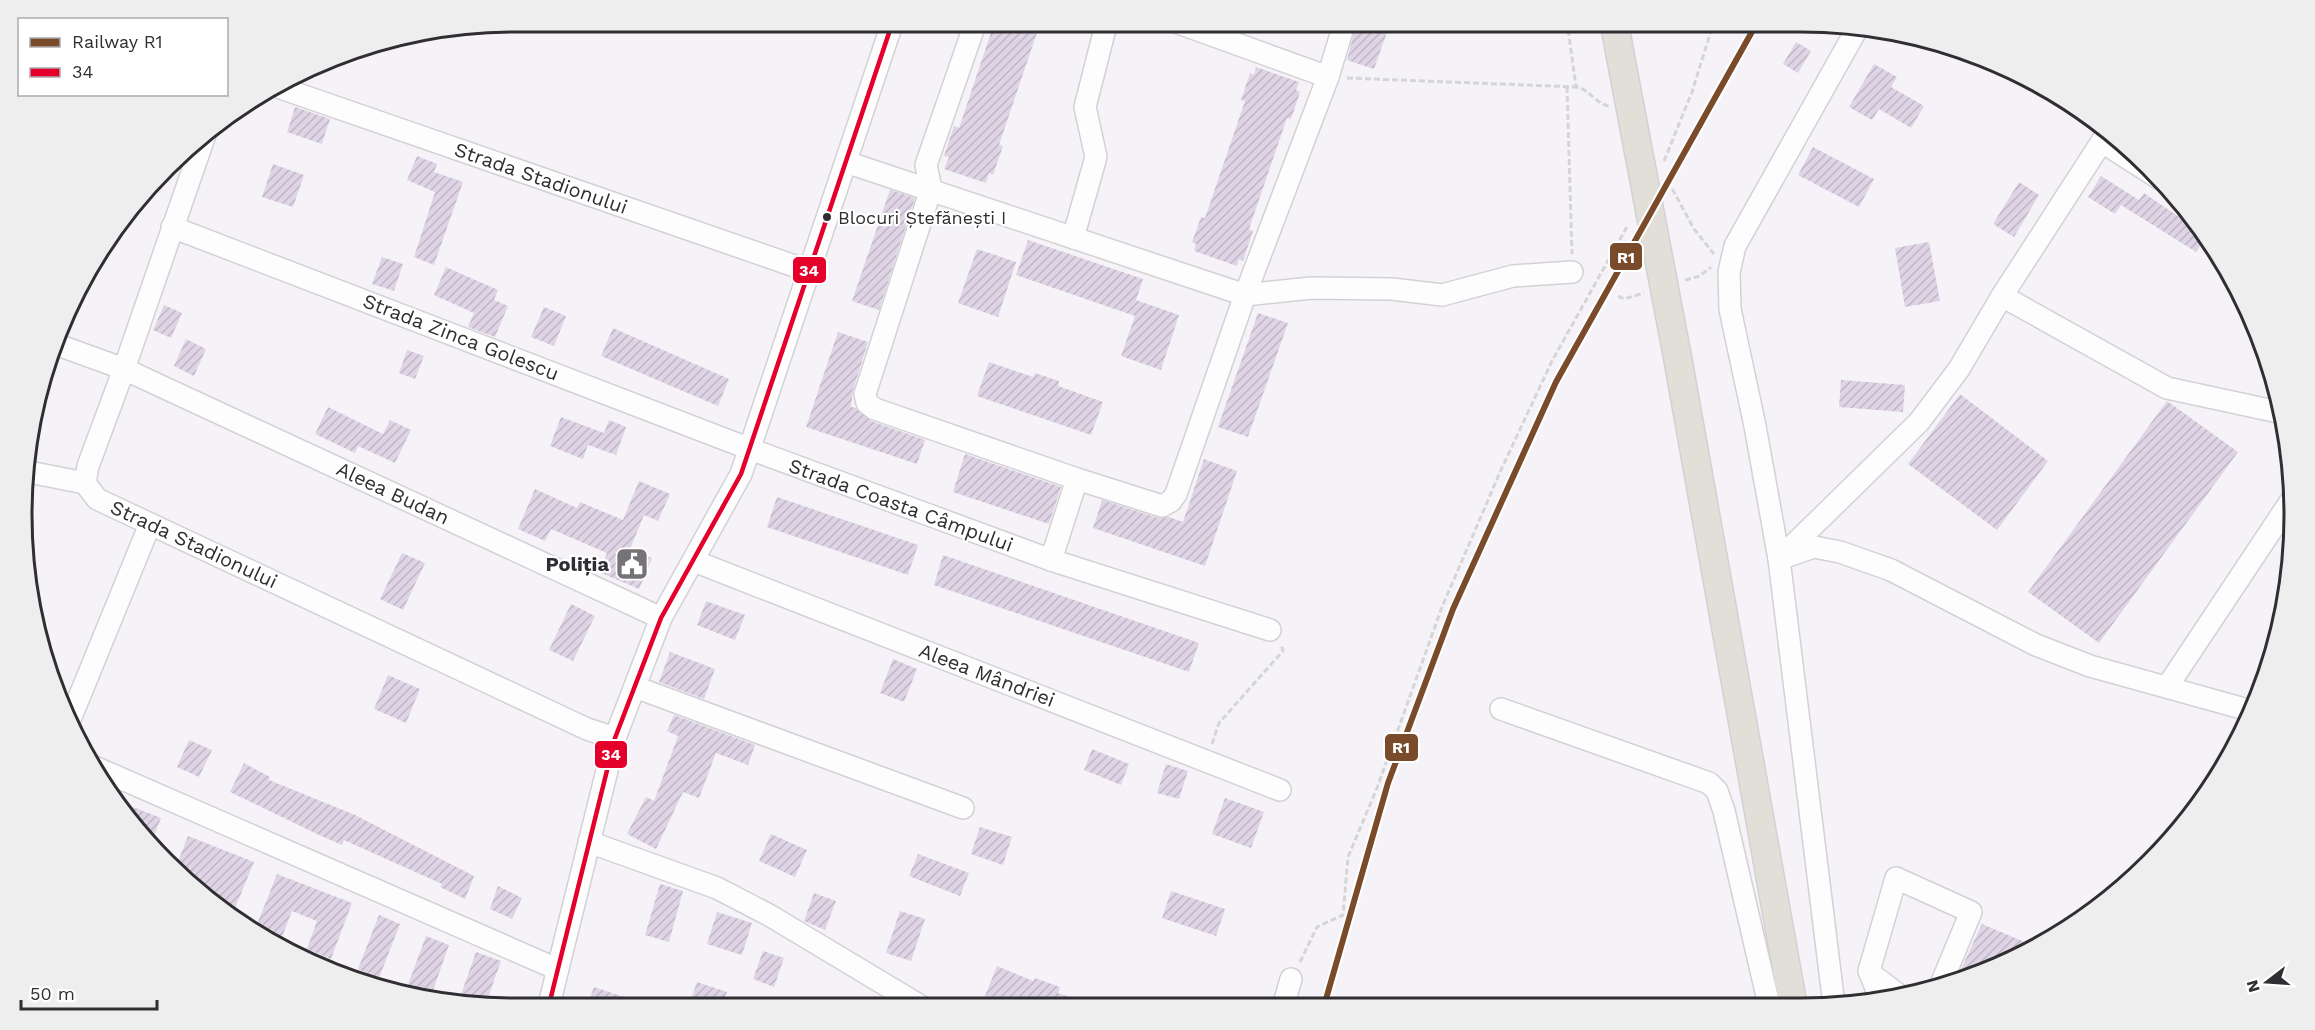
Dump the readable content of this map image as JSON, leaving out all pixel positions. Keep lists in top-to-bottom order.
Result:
{
  "streets": {
    "street": [
      "Strada Stadionului",
      "Strada Zinca Golescu",
      "Aleea Budan",
      "Strada Coasta Câmpului",
      "Aleea Mândriei"
    ]
  },
  "crossings": [
    ["Strada Zinca Golescu", "Strada Coasta Câmpului"]
  ],
  "places": {
    "other": ["Blocuri Ștefănești I"],
    "public building": ["Poliția"]
  },
  "lines": ["rail line R1", "transit line 34"],
  "legend": ["Railway R1", "34"],
  "scale_bar": "50 m",
  "north": "left"
}
